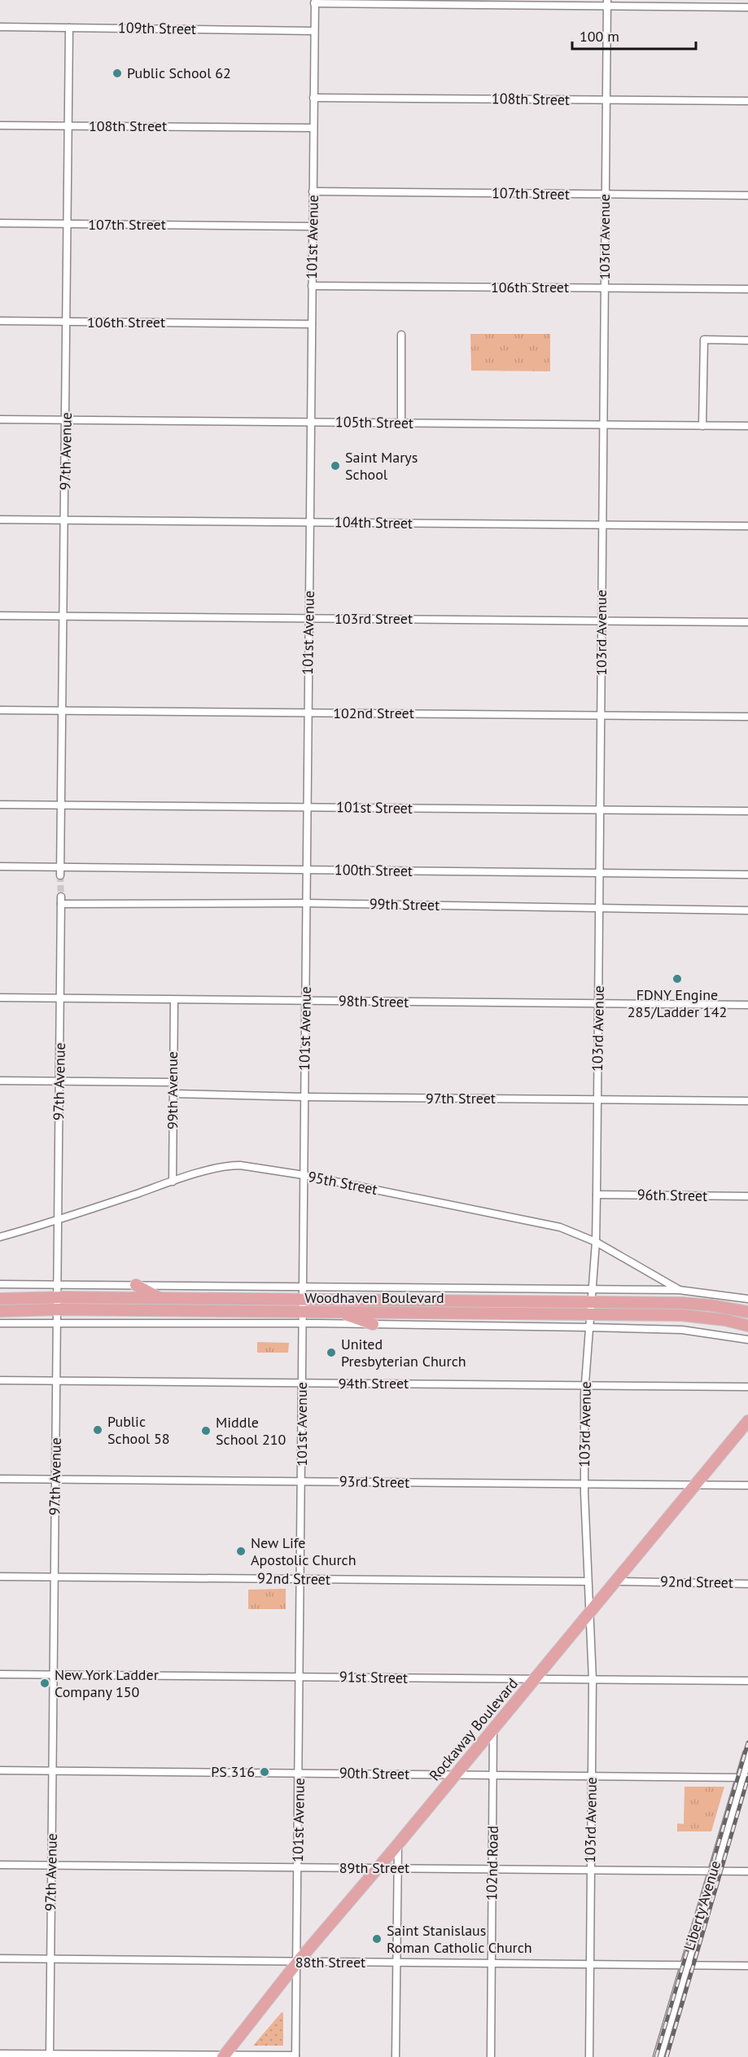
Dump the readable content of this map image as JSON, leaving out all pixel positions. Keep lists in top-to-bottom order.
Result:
{
  "streets": {
    "main road": ["Woodhaven Boulevard", "Rockaway Boulevard"],
    "street": [
      "109th Street",
      "108th Street",
      "107th Street",
      "101st Avenue",
      "103rd Avenue",
      "106th Street",
      "105th Street",
      "97th Avenue",
      "104th Street",
      "103rd Street",
      "102nd Street",
      "101st Street",
      "100th Street",
      "99th Street",
      "98th Street",
      "99th Avenue",
      "97th Street",
      "95th Street",
      "96th Street",
      "94th Street",
      "93rd Street",
      "92nd Street",
      "91st Street",
      "90th Street",
      "102nd Road",
      "89th Street",
      "Liberty Avenue",
      "88th Street"
    ]
  },
  "crossings": [
    ["109th Street", "101st Avenue"],
    ["109th Street", "97th Avenue"],
    ["108th Street", "101st Avenue"],
    ["108th Street", "103rd Avenue"],
    ["108th Street", "97th Avenue"],
    ["107th Street", "101st Avenue"],
    ["107th Street", "103rd Avenue"],
    ["107th Street", "97th Avenue"],
    ["101st Avenue", "106th Street"],
    ["101st Avenue", "105th Street"],
    ["101st Avenue", "104th Street"],
    ["101st Avenue", "103rd Street"],
    ["101st Avenue", "102nd Street"],
    ["101st Avenue", "101st Street"],
    ["101st Avenue", "100th Street"],
    ["101st Avenue", "99th Street"],
    ["101st Avenue", "98th Street"],
    ["101st Avenue", "97th Street"],
    ["101st Avenue", "95th Street"],
    ["101st Avenue", "Woodhaven Boulevard"],
    ["101st Avenue", "94th Street"],
    ["101st Avenue", "93rd Street"],
    ["101st Avenue", "92nd Street"],
    ["101st Avenue", "91st Street"],
    ["101st Avenue", "Rockaway Boulevard"],
    ["101st Avenue", "90th Street"],
    ["101st Avenue", "89th Street"],
    ["101st Avenue", "88th Street"],
    ["103rd Avenue", "106th Street"],
    ["103rd Avenue", "105th Street"],
    ["103rd Avenue", "104th Street"],
    ["103rd Avenue", "103rd Street"],
    ["103rd Avenue", "102nd Street"],
    ["103rd Avenue", "101st Street"],
    ["103rd Avenue", "100th Street"],
    ["103rd Avenue", "99th Street"],
    ["103rd Avenue", "98th Street"],
    ["103rd Avenue", "97th Street"],
    ["103rd Avenue", "95th Street"],
    ["103rd Avenue", "96th Street"],
    ["103rd Avenue", "Woodhaven Boulevard"],
    ["103rd Avenue", "94th Street"],
    ["103rd Avenue", "93rd Street"],
    ["103rd Avenue", "92nd Street"],
    ["103rd Avenue", "91st Street"],
    ["103rd Avenue", "Rockaway Boulevard"],
    ["103rd Avenue", "90th Street"],
    ["103rd Avenue", "89th Street"],
    ["103rd Avenue", "88th Street"],
    ["106th Street", "97th Avenue"],
    ["105th Street", "97th Avenue"],
    ["97th Avenue", "104th Street"],
    ["97th Avenue", "103rd Street"],
    ["97th Avenue", "102nd Street"],
    ["97th Avenue", "101st Street"],
    ["97th Avenue", "100th Street"],
    ["97th Avenue", "99th Street"],
    ["97th Avenue", "98th Street"],
    ["97th Avenue", "95th Street"],
    ["97th Avenue", "Woodhaven Boulevard"],
    ["97th Avenue", "94th Street"],
    ["97th Avenue", "93rd Street"],
    ["97th Avenue", "92nd Street"],
    ["97th Avenue", "91st Street"],
    ["97th Avenue", "90th Street"],
    ["97th Avenue", "89th Street"],
    ["97th Avenue", "88th Street"],
    ["98th Street", "99th Avenue"],
    ["99th Avenue", "97th Street"],
    ["99th Avenue", "95th Street"],
    ["95th Street", "Woodhaven Boulevard"],
    ["93rd Street", "Rockaway Boulevard"],
    ["92nd Street", "Rockaway Boulevard"],
    ["91st Street", "Rockaway Boulevard"],
    ["Rockaway Boulevard", "90th Street"],
    ["Rockaway Boulevard", "102nd Road"],
    ["Rockaway Boulevard", "89th Street"],
    ["Rockaway Boulevard", "88th Street"],
    ["90th Street", "102nd Road"],
    ["90th Street", "Liberty Avenue"],
    ["102nd Road", "89th Street"],
    ["102nd Road", "88th Street"],
    ["89th Street", "Liberty Avenue"],
    ["Liberty Avenue", "88th Street"]
  ],
  "places": [
    "Public School 62",
    "Saint Marys School",
    "FDNY Engine 285/Ladder 142",
    "United Presbyterian Church",
    "Public School 58",
    "Middle School 210",
    "New Life Apostolic Church",
    "New York Ladder Company 150",
    "PS 316",
    "Saint Stanislaus Roman Catholic Church"
  ],
  "scale_bar": "100 m"
}
